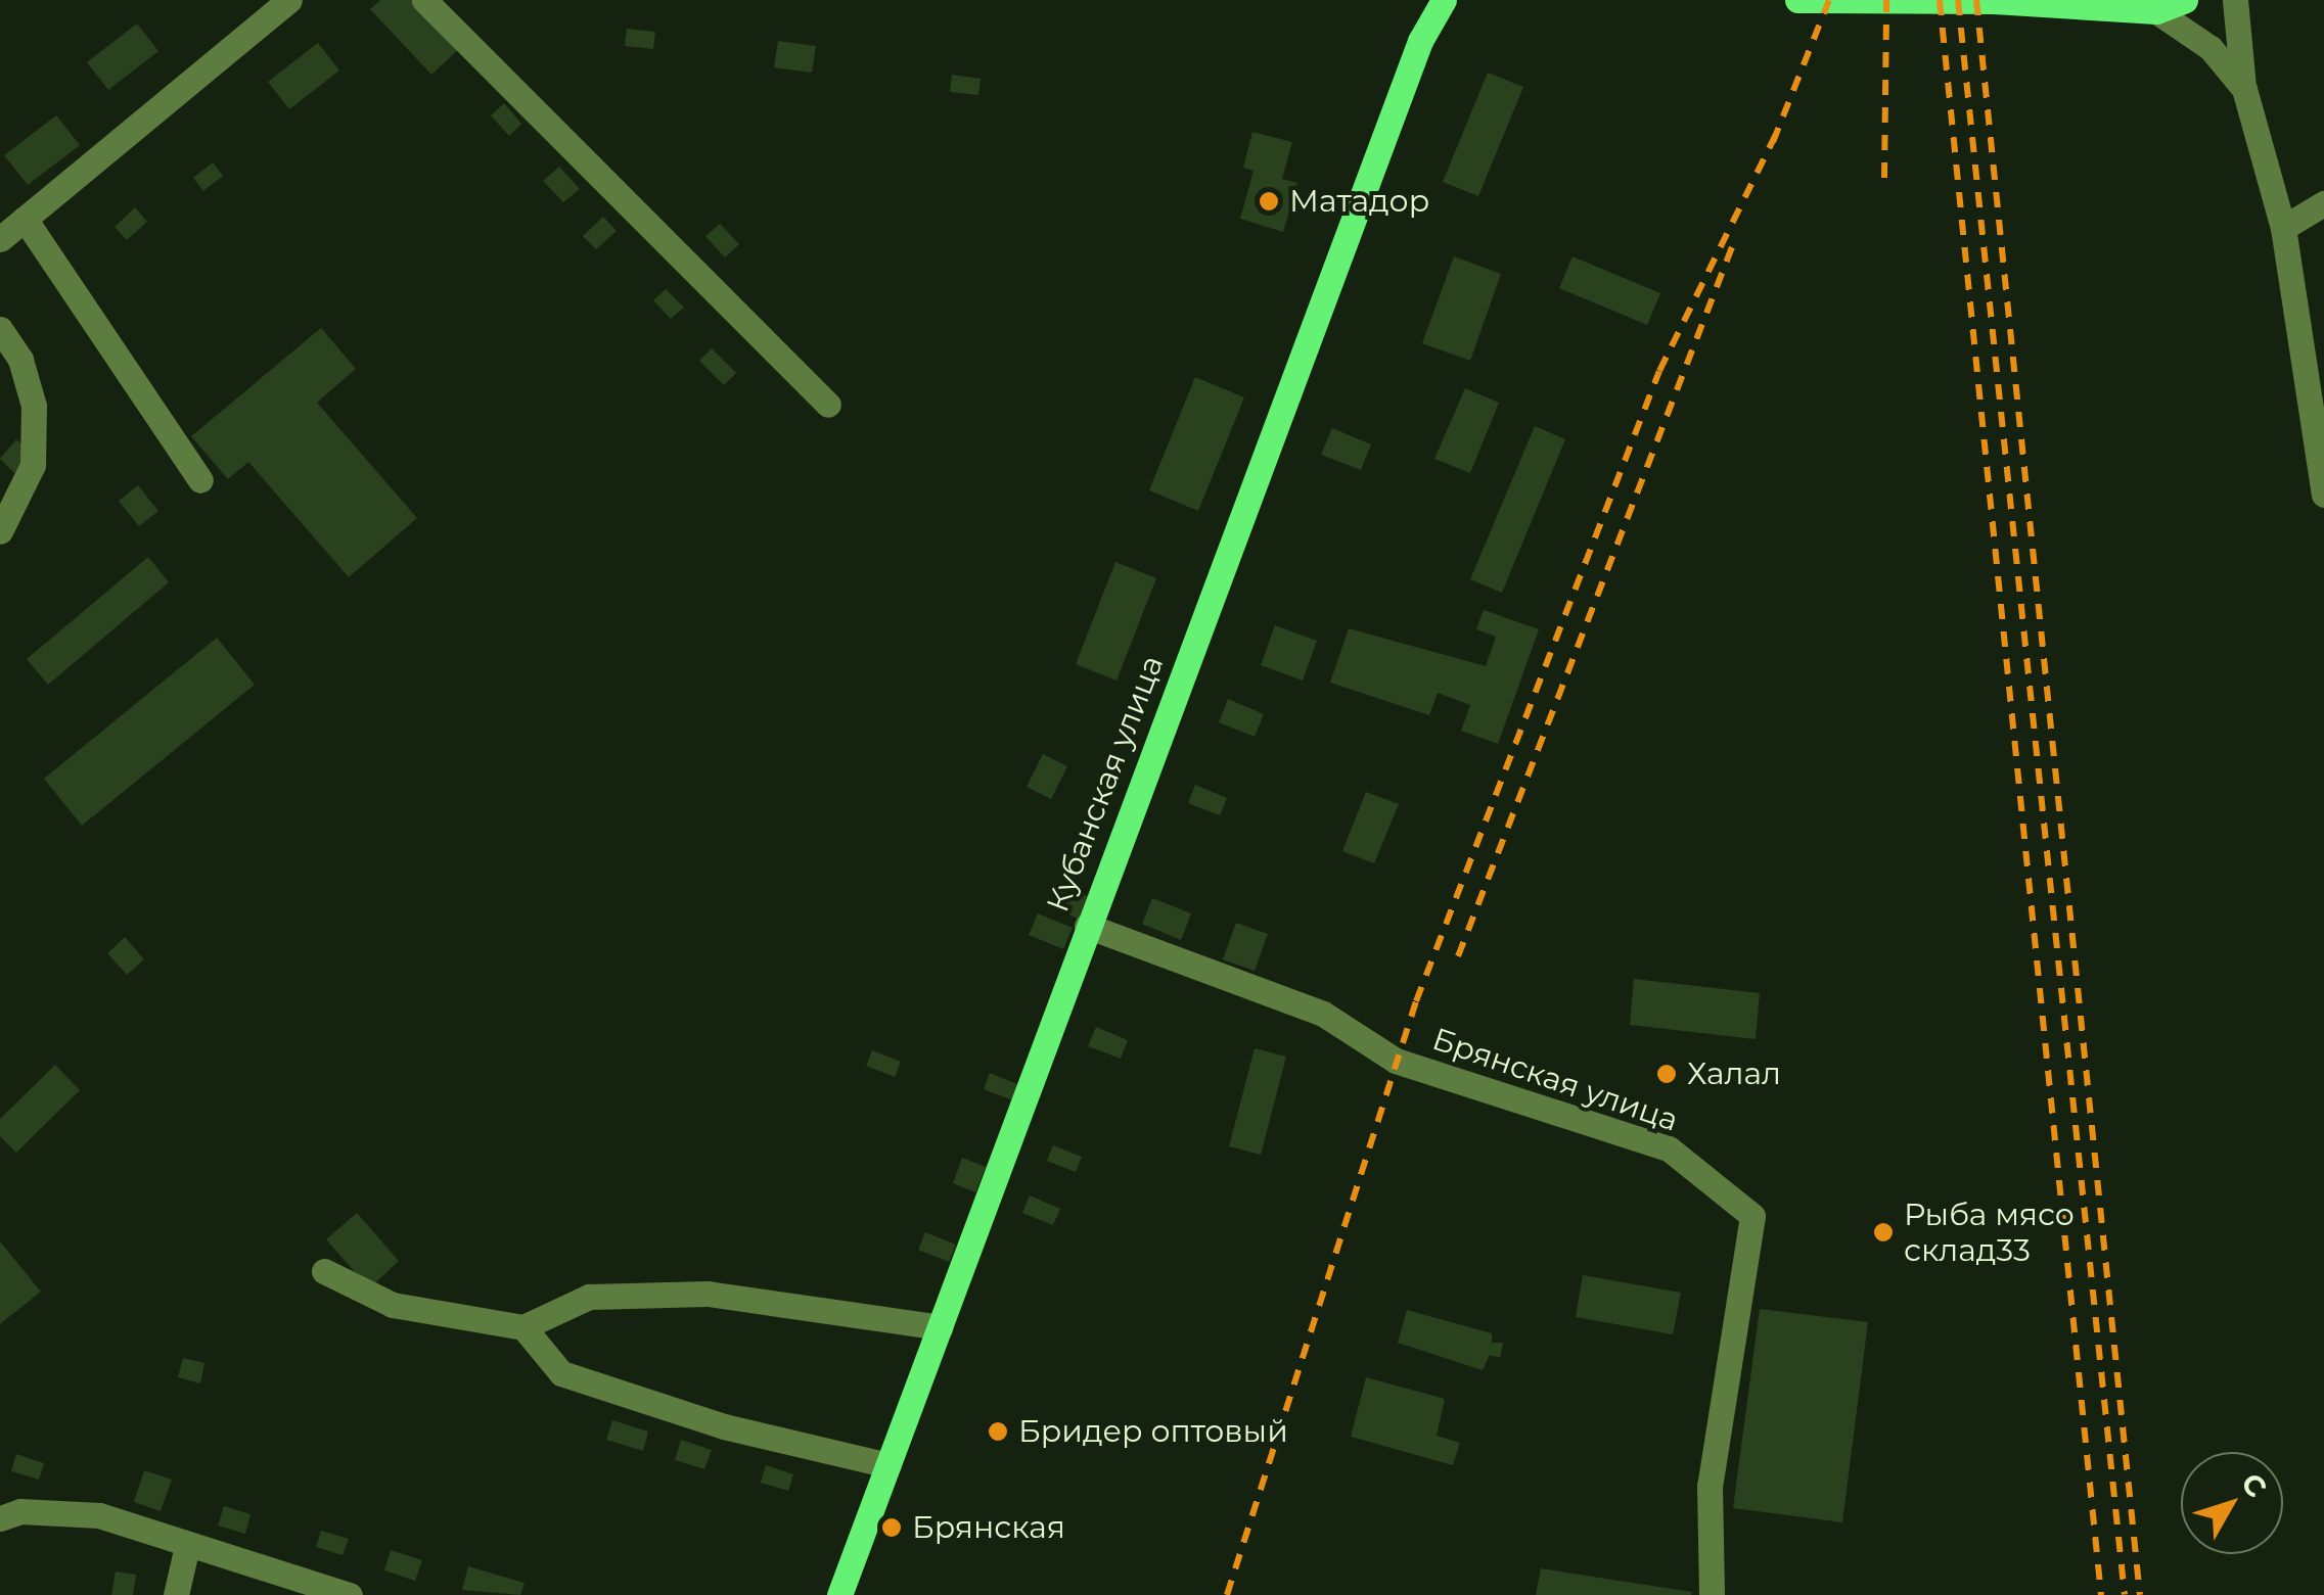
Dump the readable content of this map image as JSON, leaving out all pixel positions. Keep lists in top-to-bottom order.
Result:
{
  "streets": {
    "main road": ["Кубанская улица"],
    "street": ["Брянская улица"]
  },
  "crossings": [
    ["Кубанская улица", "Брянская улица"]
  ],
  "places": [
    "Матадор",
    "Халал",
    "Рыба мясо склад33",
    "Бридер оптовый",
    "Брянская"
  ],
  "north": "top right"
}
